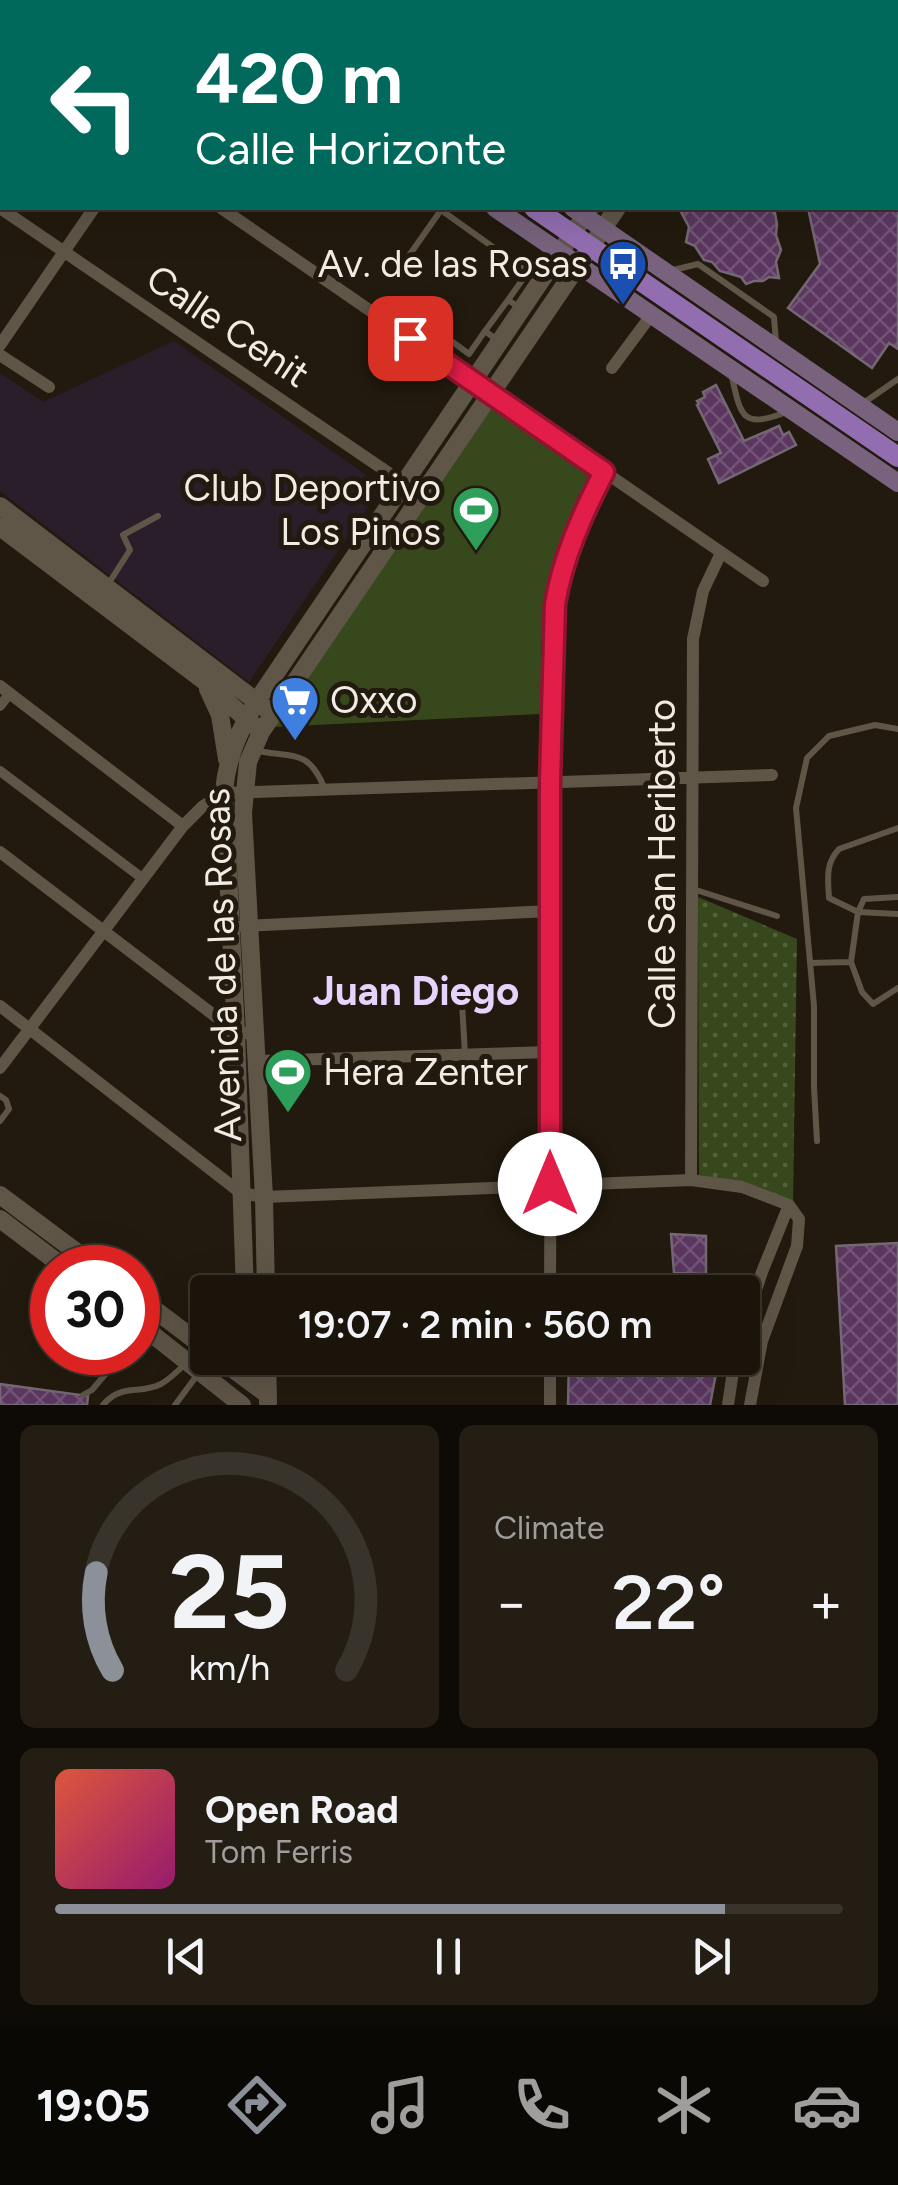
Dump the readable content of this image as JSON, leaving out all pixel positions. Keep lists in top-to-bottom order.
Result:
{
  "streets": {
    "street": ["Calle Cenit", "Calle San Heriberto", "Avenida de las Rosas"]
  },
  "crossings": [
    ["Calle Cenit", "Avenida de las Rosas"]
  ],
  "districts": ["Juan Diego"],
  "places": {
    "bus stop": ["Av. de las Rosas"],
    "sports": ["Club Deportivo Los Pinos", "Hera Zenter"],
    "supermarket": ["Oxxo"]
  },
  "page": {
    "turn": ["420 m", "Calle Horizonte"],
    "limit": "30",
    "trip": "19:07 · 2 min · 560 m",
    "tile": "Climate",
    "heat": ["−", "22°", "+"],
    "song": ["Open Road", "Tom Ferris"],
    "tabs": "19:05",
    "gauge": ["25", "km/h"]
  }
}
